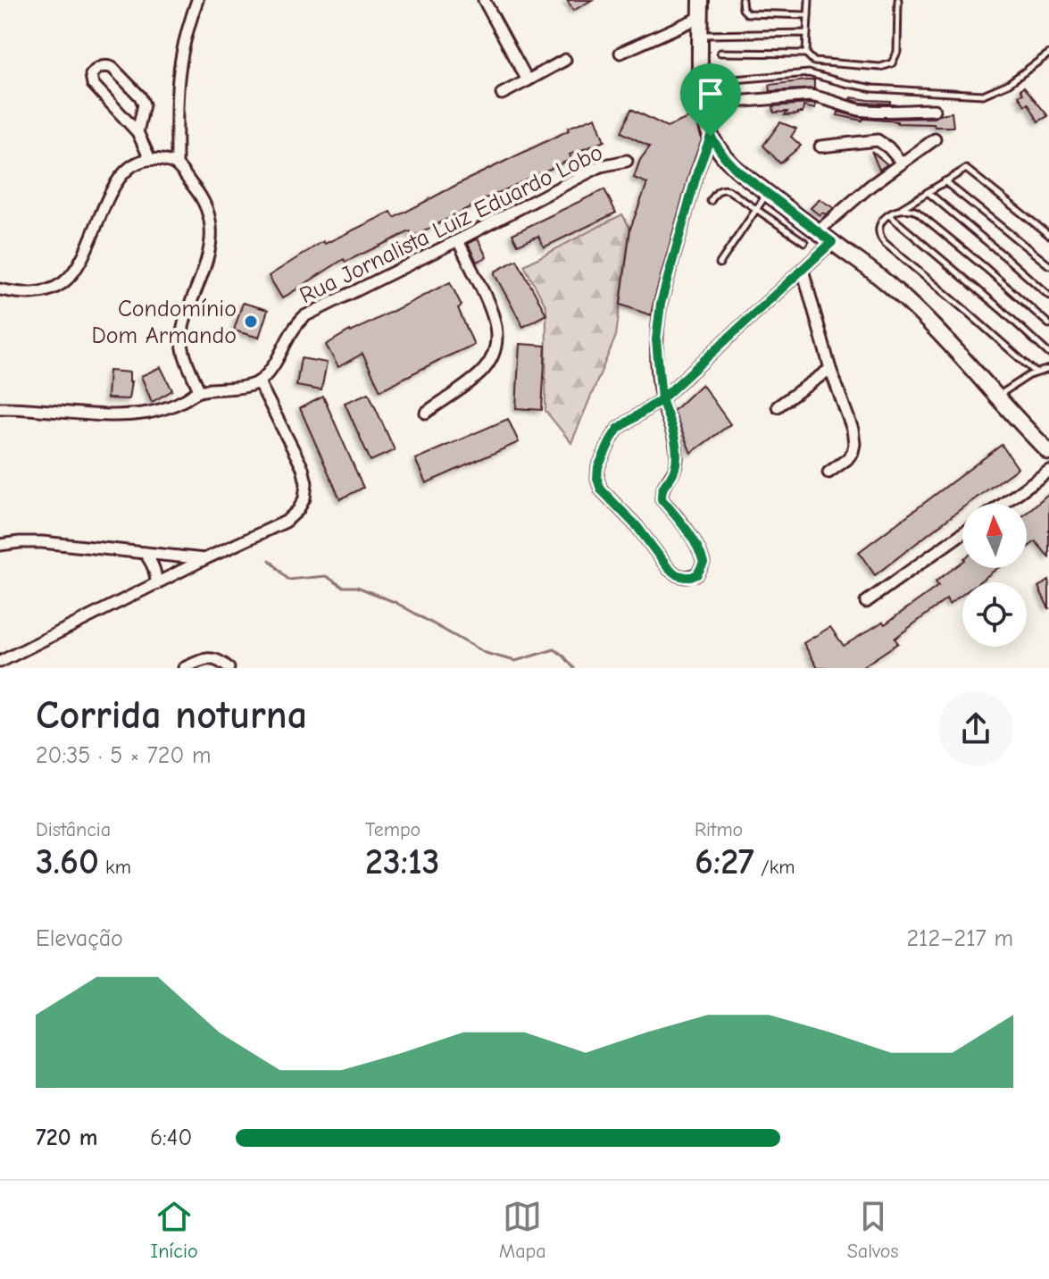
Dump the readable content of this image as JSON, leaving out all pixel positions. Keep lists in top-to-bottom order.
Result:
{
  "streets": {
    "street": ["Rua Jornalista Luiz Eduardo Lobo"]
  },
  "places": ["Condomínio Dom Armando"],
  "north": "top",
  "page": {
    "heading": ["Corrida noturna", "20:35 · 5 × 720 m"],
    "stats": [
      ["Distância", "3.60 km"],
      ["Tempo", "23:13"],
      ["Ritmo", "6:27 /km"]
    ],
    "chart": ["Elevação", "212–217 m"],
    "list": [
      {
        "name": "720 m",
        "note": "6:40"
      }
    ],
    "tabs": ["Início", "Mapa", "Salvos"]
  }
}
